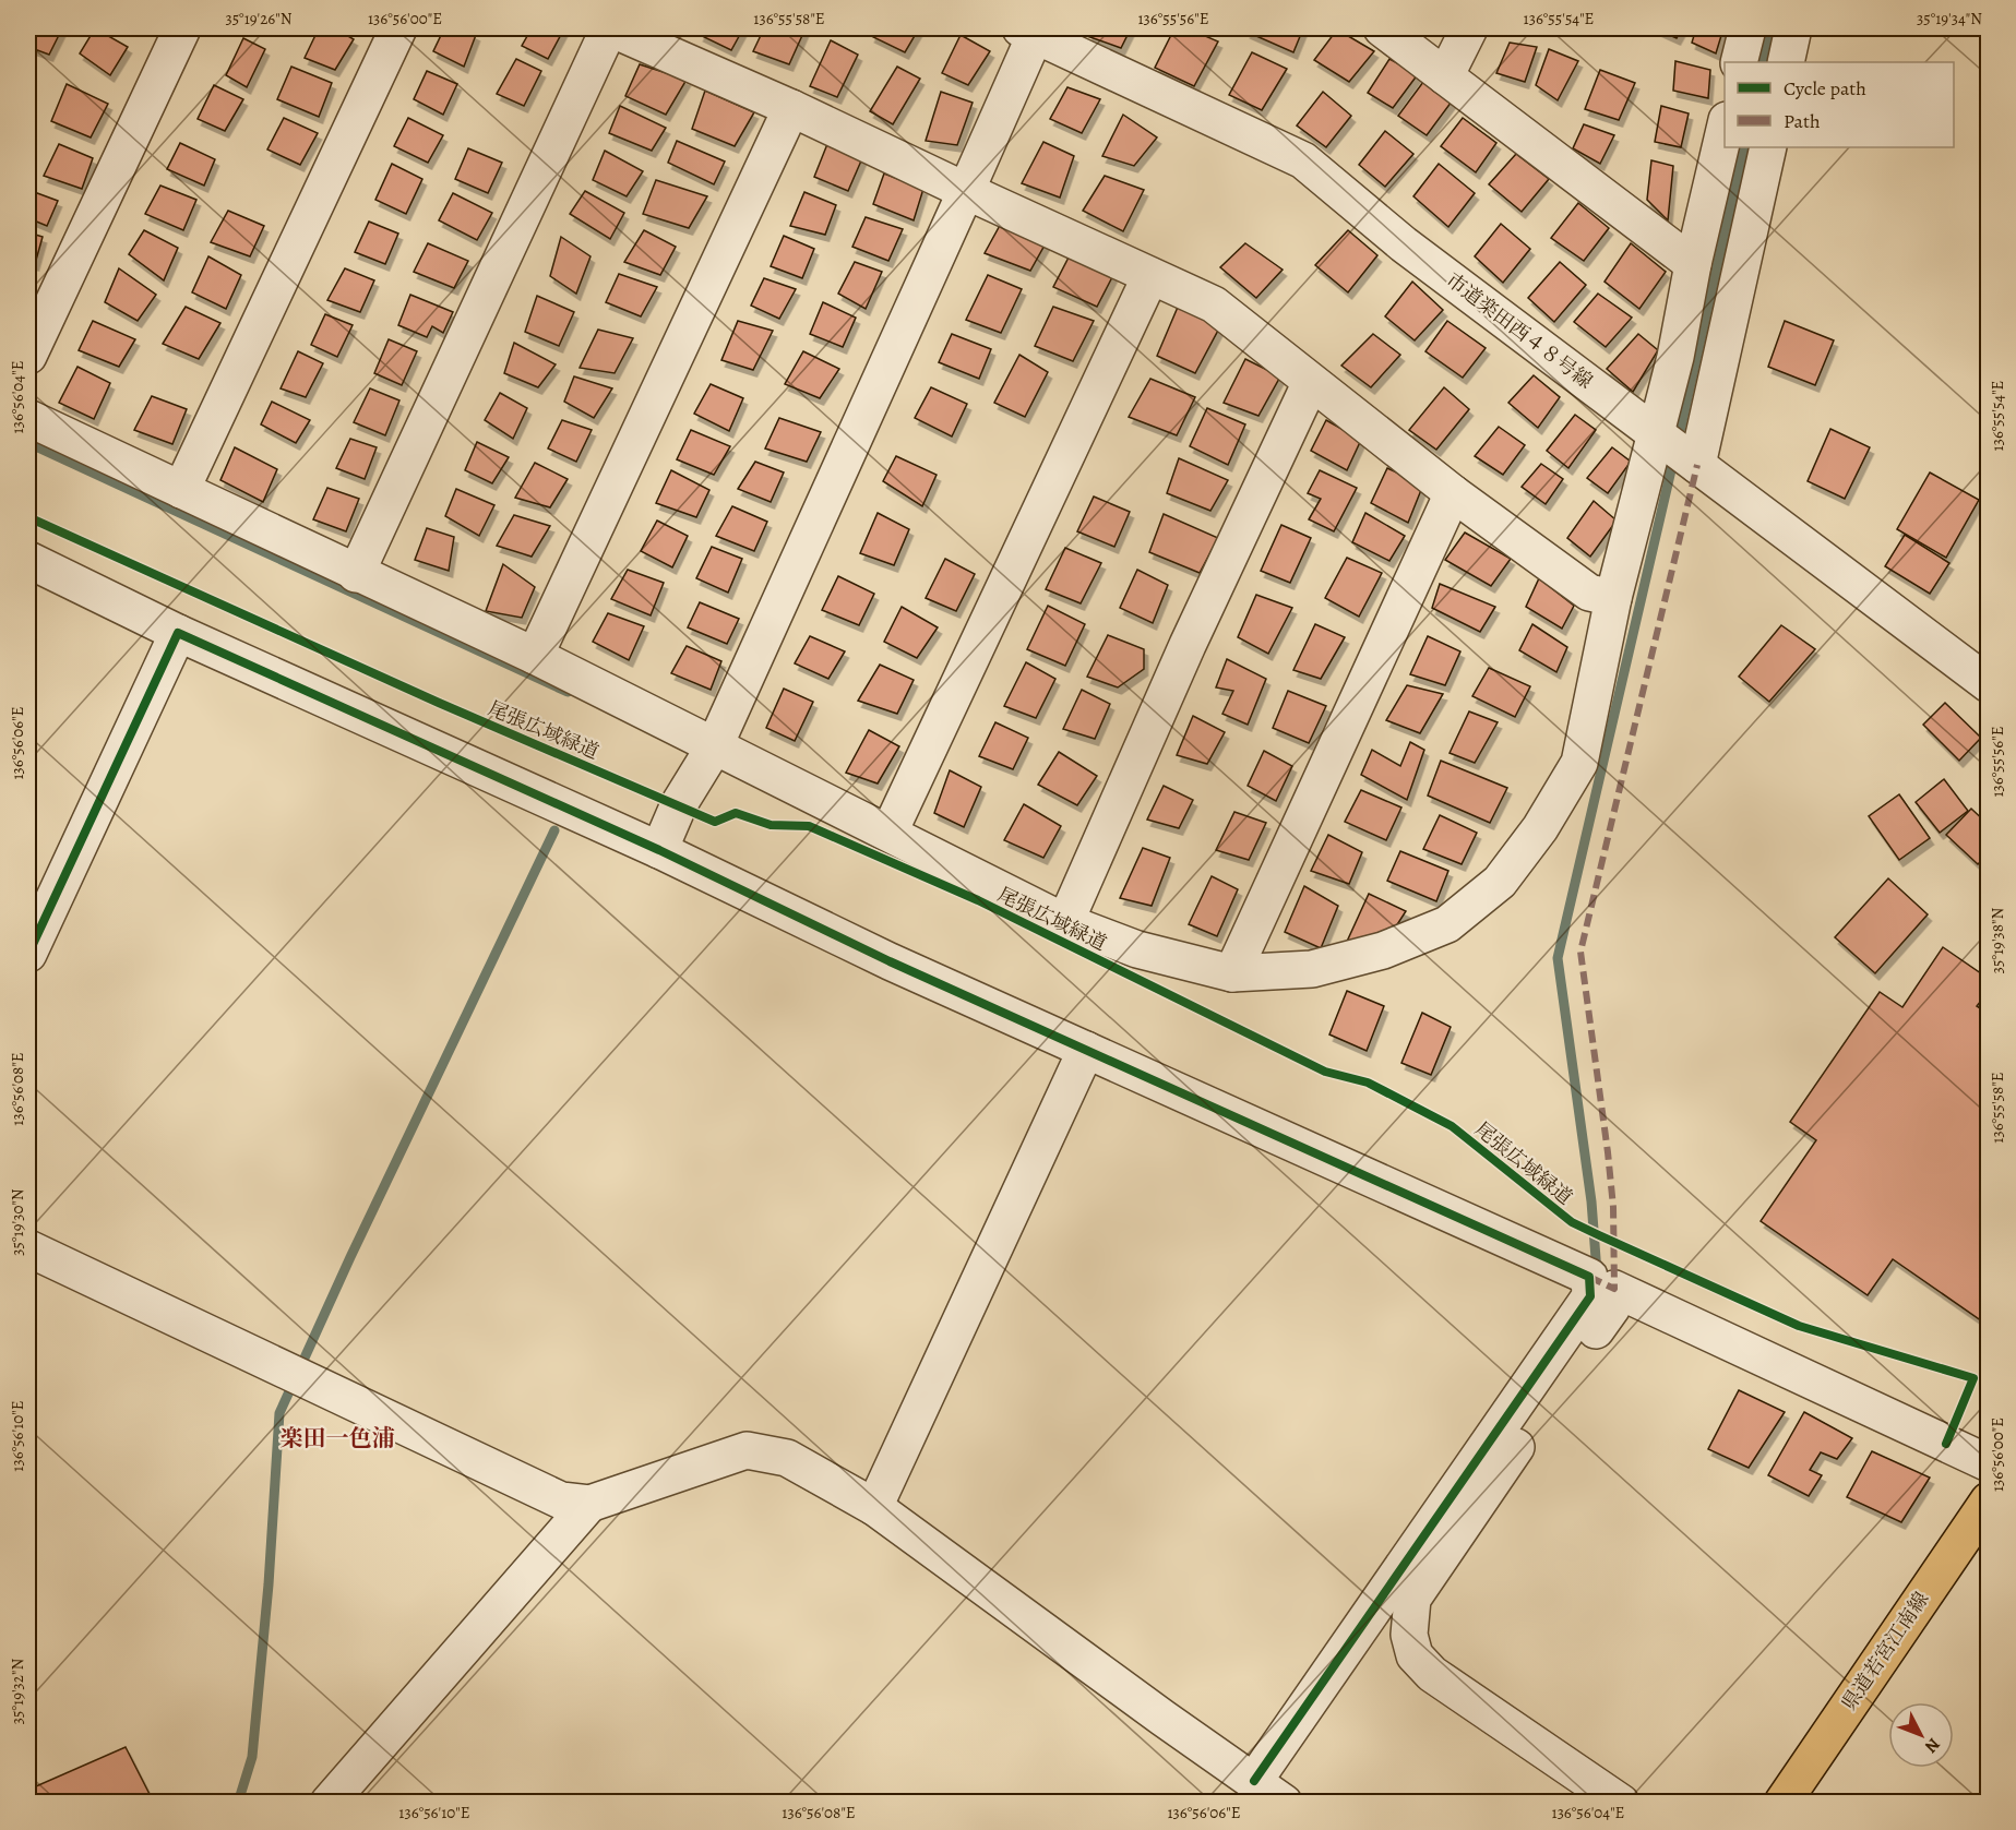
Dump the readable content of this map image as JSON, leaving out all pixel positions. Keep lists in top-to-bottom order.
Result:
{
  "streets": {
    "main road": ["県道若宮江南線"],
    "street": ["市道楽田西４８号線"],
    "cycle path": ["尾張広域緑道"]
  },
  "districts": ["楽田一色浦"],
  "legend": ["Cycle path", "Path"],
  "north": "bottom right",
  "coordinates": [
    "35°19'26\"N",
    "136°56'00\"E",
    "136°55'58\"E",
    "136°55'56\"E",
    "136°55'54\"E",
    "35°19'34\"N",
    "136°56'04\"E",
    "136°56'06\"E",
    "35°19'38\"N",
    "136°56'08\"E",
    "35°19'30\"N",
    "136°56'10\"E",
    "35°19'32\"N"
  ]
}
